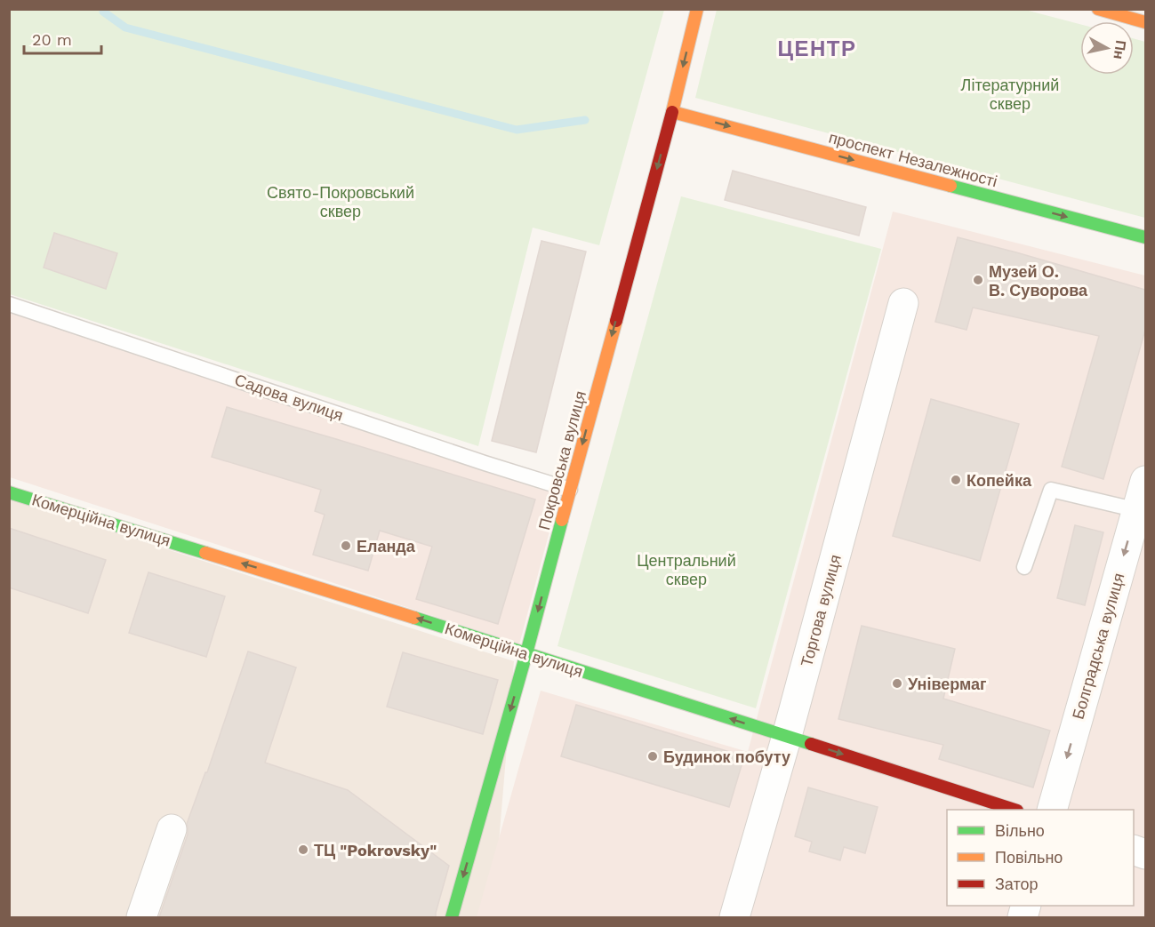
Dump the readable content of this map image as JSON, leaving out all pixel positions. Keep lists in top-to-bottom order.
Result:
{
  "streets": {
    "main road": ["проспект Незалежності", "Покровська вулиця", "Комерційна вулиця"],
    "street": ["Торгова вулиця", "Болградська вулиця"],
    "lane": ["Садова вулиця"]
  },
  "crossings": [
    ["проспект Незалежності", "Покровська вулиця"],
    ["Садова вулиця", "Покровська вулиця"],
    ["Покровська вулиця", "Комерційна вулиця"],
    ["Комерційна вулиця", "Торгова вулиця"]
  ],
  "one_way": ["проспект Незалежності", "Покровська вулиця", "Болградська вулиця"],
  "districts": ["ЦЕНТР"],
  "parks": ["Літературний сквер", "Свято-Покровський сквер", "Центральний сквер"],
  "places": [
    "Музей О. В. Суворова",
    "Копейка",
    "Еланда",
    "Універмаг",
    "Будинок побуту",
    "ТЦ \"Pokrovsky\""
  ],
  "legend": ["Вільно", "Повільно", "Затор"],
  "scale_bar": "20 m",
  "north": "right"
}
